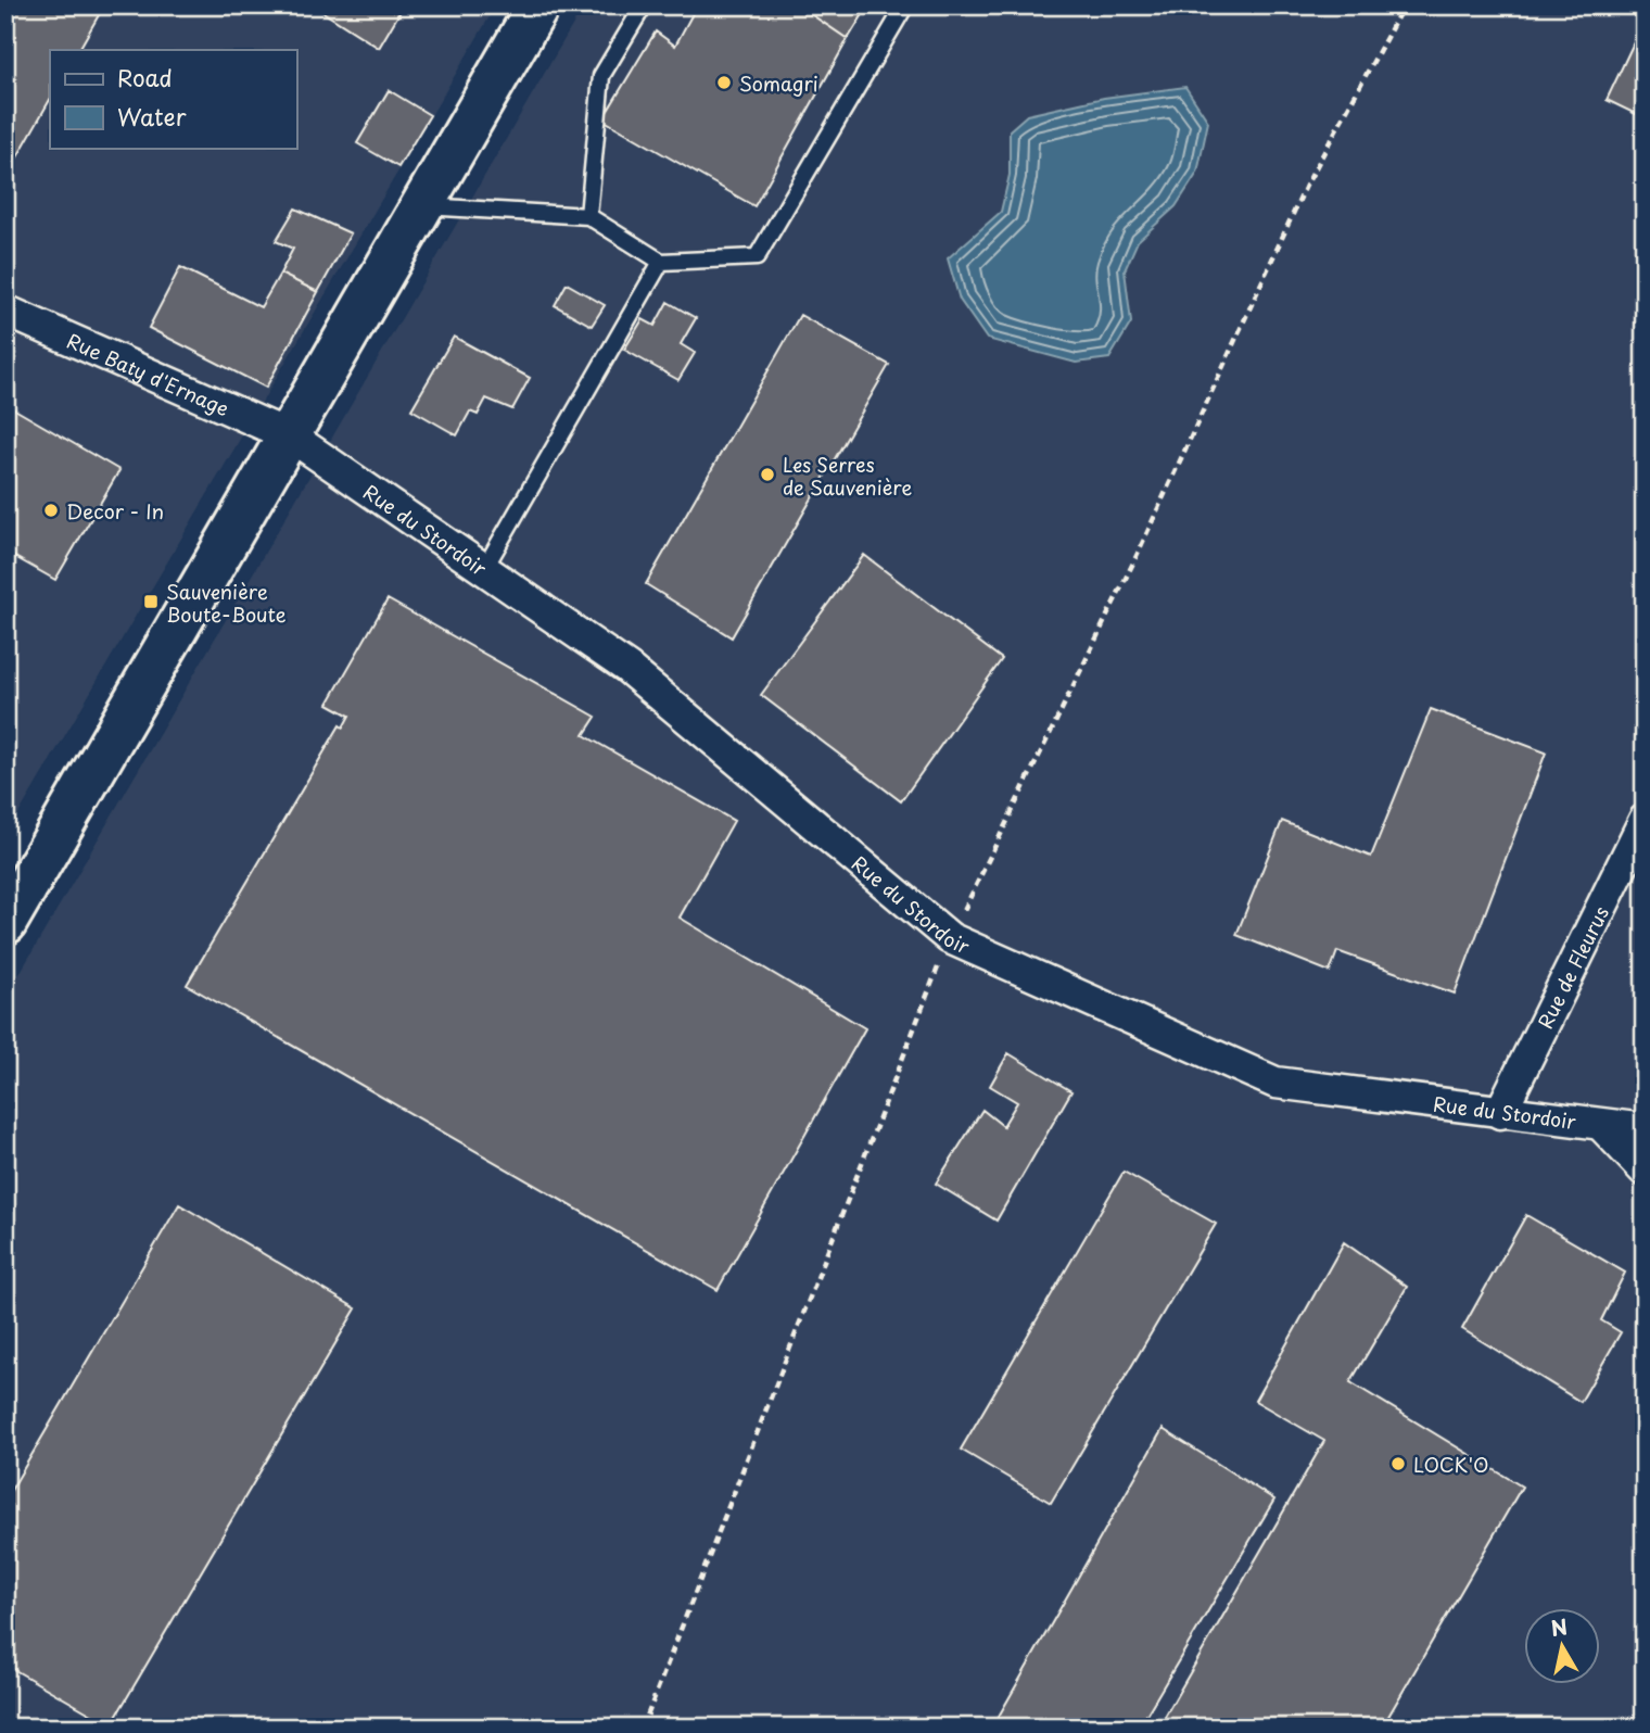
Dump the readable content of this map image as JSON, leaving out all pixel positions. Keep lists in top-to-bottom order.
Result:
{
  "streets": {
    "street": ["Rue Baty d'Ernage", "Rue du Stordoir", "Rue de Fleurus"]
  },
  "crossings": [
    ["Rue Baty d'Ernage", "Rue du Stordoir"],
    ["Rue du Stordoir", "Rue de Fleurus"]
  ],
  "places": {
    "other": [
      "Somagri",
      "Les Serres de Sauvenière",
      "Decor - In",
      "LOCK'O"
    ],
    "transit": ["Sauvenière Boute-Boute"]
  },
  "legend": ["Road", "Water"],
  "north": "top"
}
